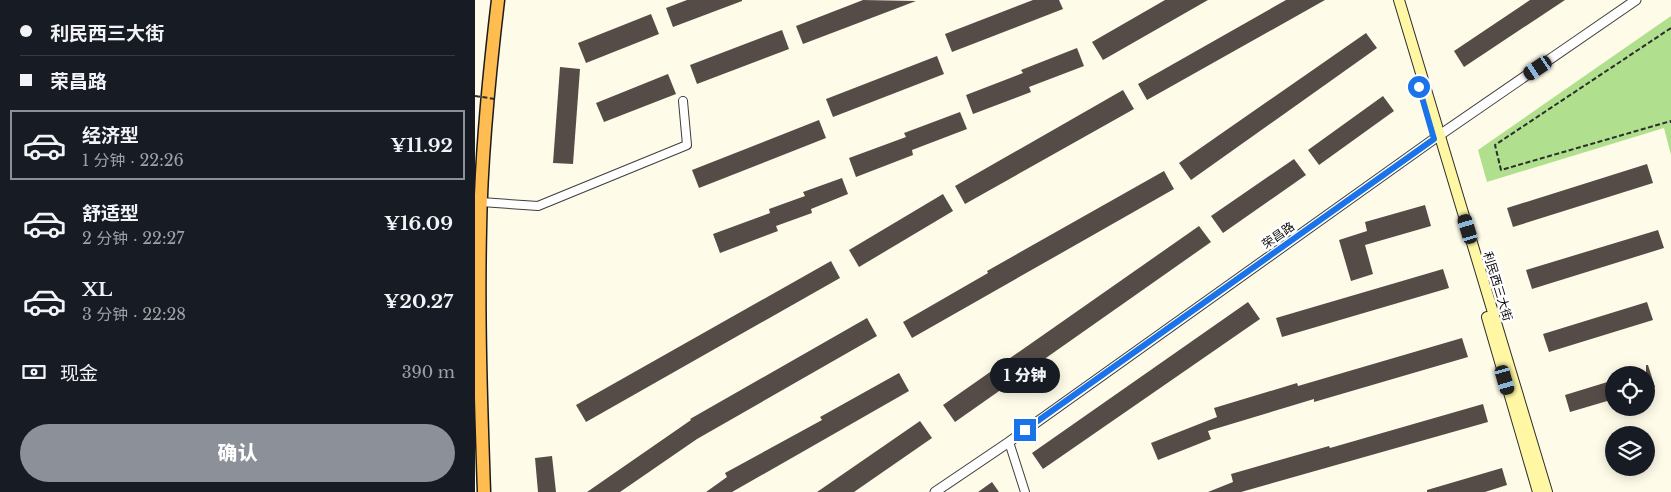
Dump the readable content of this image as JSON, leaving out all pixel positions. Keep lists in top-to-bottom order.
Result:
{
  "streets": {
    "main road": ["利民西三大街"],
    "street": ["荣昌路"]
  },
  "crossings": [
    ["荣昌路", "利民西三大街"]
  ],
  "page": {
    "banner": ["利民西三大街", "荣昌路"],
    "list": [
      {
        "name": "经济型",
        "note": "1 分钟 · 22:26",
        "value": "¥11.92"
      },
      {
        "name": "舒适型",
        "note": "2 分钟 · 22:27",
        "value": "¥16.09"
      },
      {
        "name": "XL",
        "note": "3 分钟 · 22:28",
        "value": "¥20.27"
      }
    ],
    "pay": ["现金", "390 m"],
    "bubble": "1 分钟",
    "buttons": "确认"
  }
}
